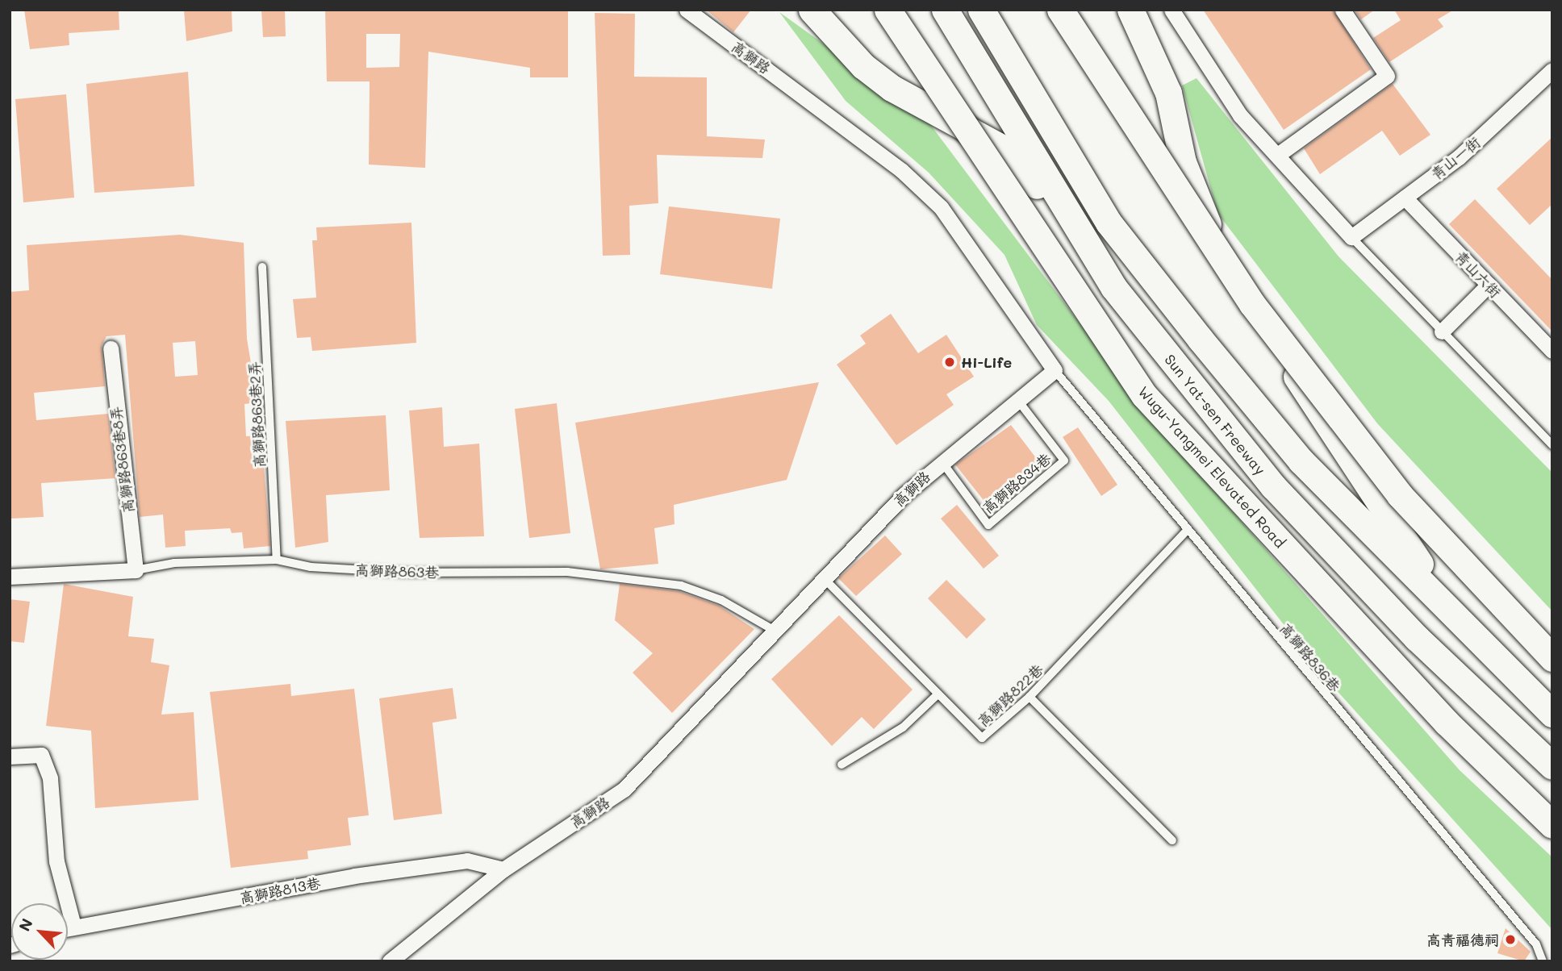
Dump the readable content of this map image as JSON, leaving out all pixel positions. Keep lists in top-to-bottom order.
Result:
{
  "streets": {
    "highway": ["Sun Yat-sen Freeway", "Wugu-Yangmei Elevated Road"],
    "street": [
      "高獅路",
      "青山一街",
      "青山六街",
      "高獅路863巷8弄",
      "高獅路863巷",
      "高獅路813巷"
    ],
    "lane": [
      "高獅路863巷2弄",
      "高獅路834巷",
      "高獅路836巷",
      "高獅路822巷"
    ]
  },
  "crossings": [
    ["高獅路", "高獅路834巷"],
    ["高獅路", "高獅路863巷"],
    ["高獅路", "高獅路836巷"],
    ["高獅路", "高獅路822巷"],
    ["高獅路", "高獅路813巷"],
    ["青山一街", "青山六街"],
    ["高獅路863巷2弄", "高獅路863巷"],
    ["高獅路863巷8弄", "高獅路863巷"],
    ["高獅路836巷", "高獅路822巷"]
  ],
  "places": ["Hi-Life", "高青福德祠"],
  "north": "top left"
}
